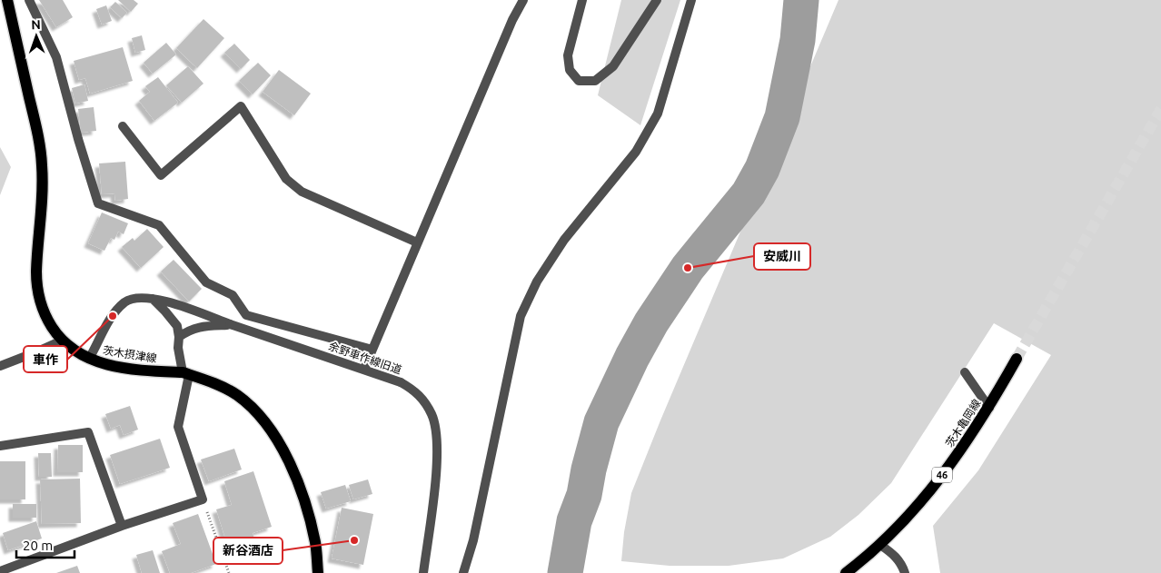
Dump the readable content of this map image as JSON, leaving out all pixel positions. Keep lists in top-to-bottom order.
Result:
{
  "streets": {
    "main road": ["茨木摂津線", "茨木亀岡線", "46"],
    "street": ["余野車作線旧道"]
  },
  "crossings": [
    ["茨木摂津線", "余野車作線旧道"]
  ],
  "places": ["安威川", "車作", "新谷酒店"],
  "scale_bar": "20 m",
  "north": "top"
}
